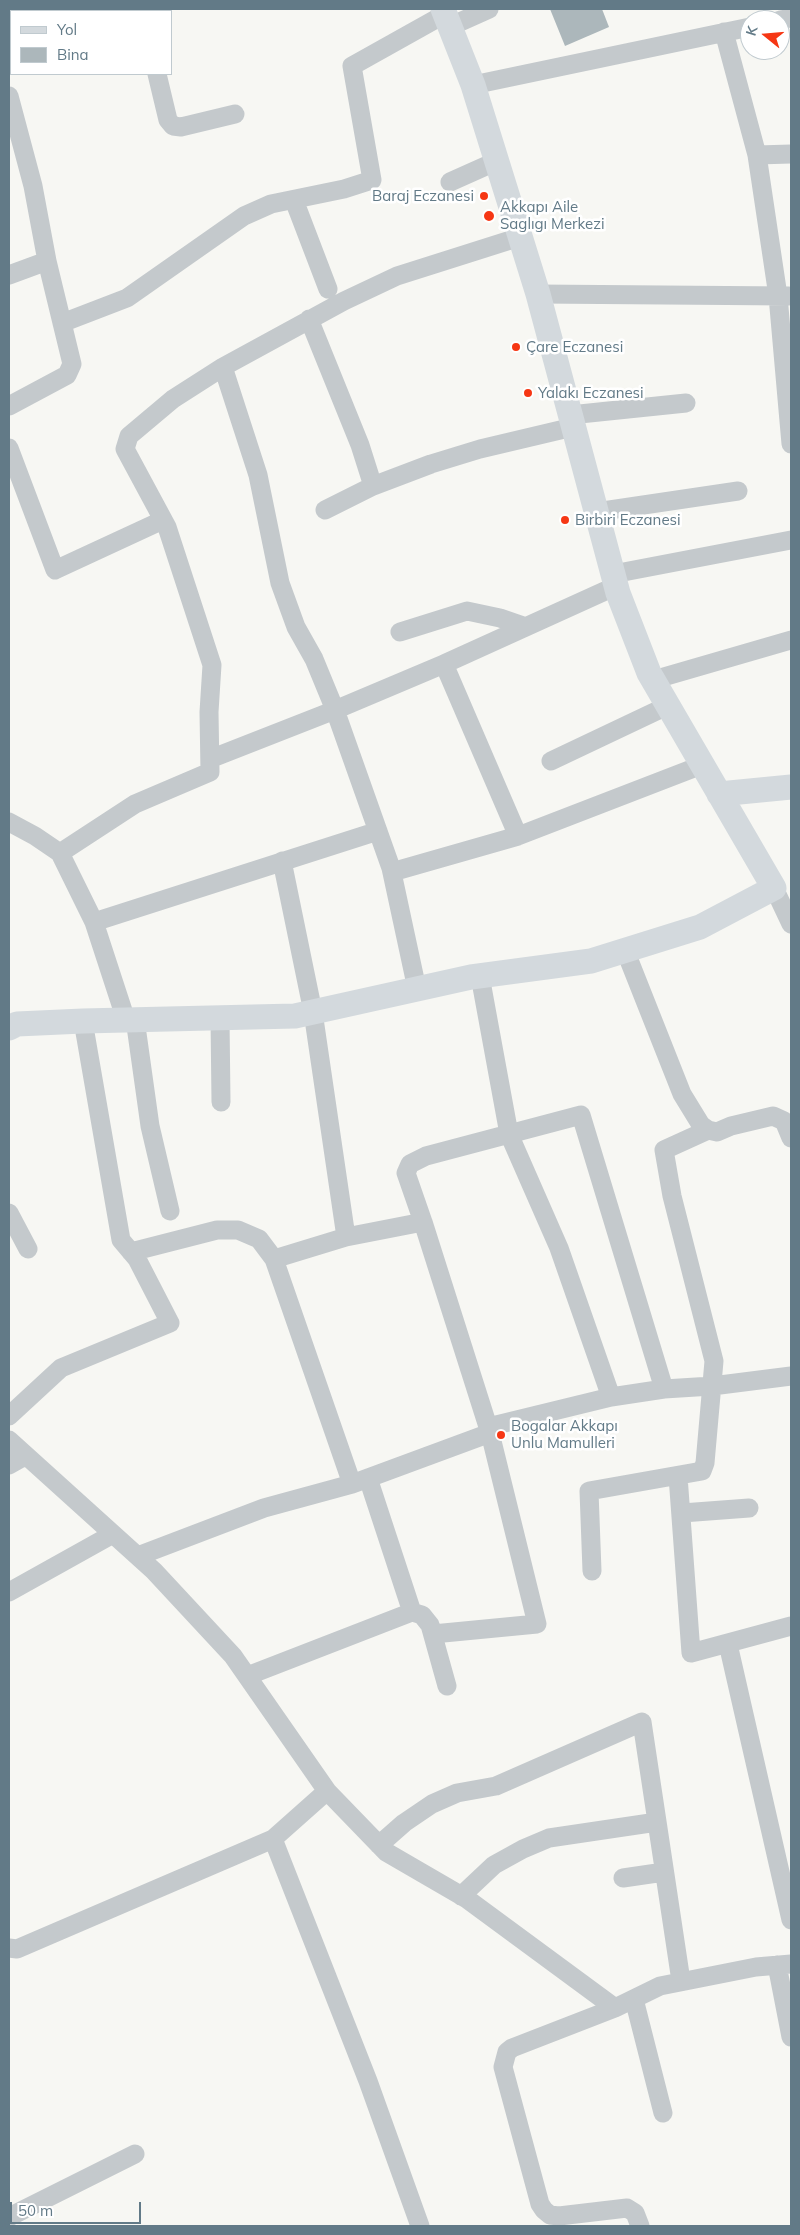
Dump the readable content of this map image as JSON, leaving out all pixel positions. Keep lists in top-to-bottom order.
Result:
{
  "places": [
    "Baraj Eczanesi",
    "Akkapı Aile Saglıgı Merkezi",
    "Çare Eczanesi",
    "Yalakı Eczanesi",
    "Birbiri Eczanesi",
    "Bogalar Akkapı Unlu Mamulleri"
  ],
  "legend": ["Yol", "Bina"],
  "scale_bar": "50 m",
  "north": "left"
}
